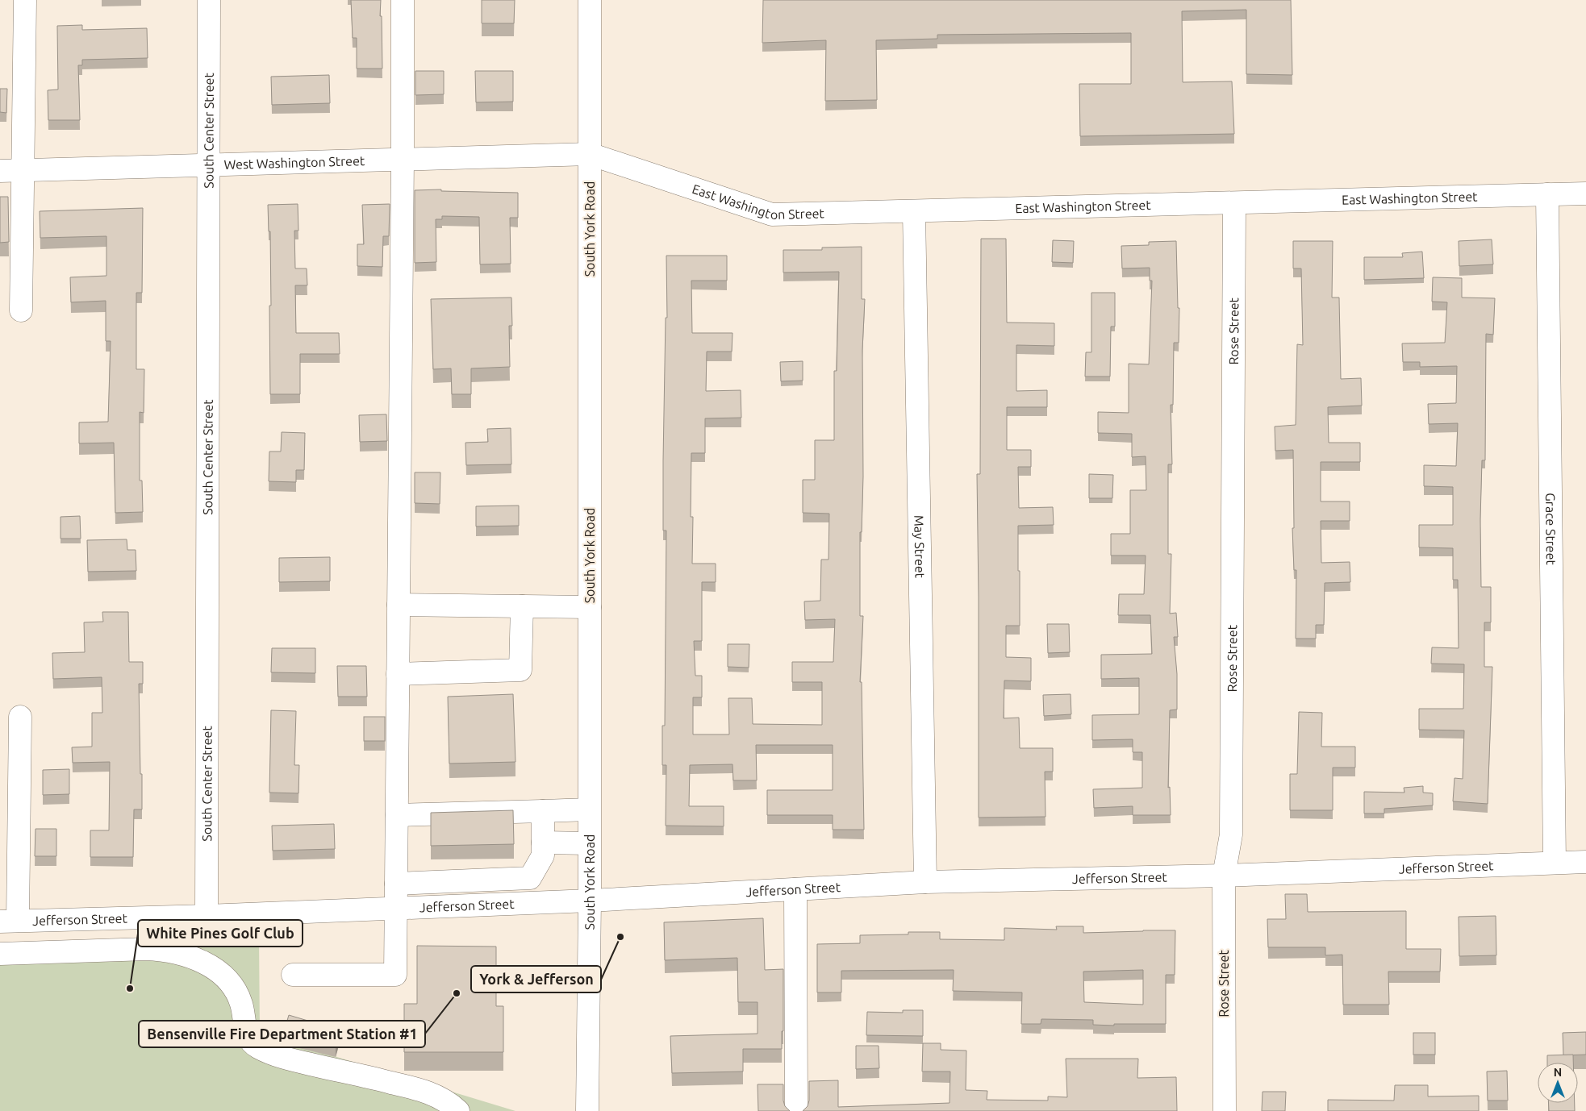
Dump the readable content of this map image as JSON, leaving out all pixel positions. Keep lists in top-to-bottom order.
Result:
{
  "streets": {
    "street": [
      "South Center Street",
      "West Washington Street",
      "East Washington Street",
      "South York Road",
      "Rose Street",
      "Grace Street",
      "May Street",
      "Jefferson Street"
    ]
  },
  "crossings": [
    ["South Center Street", "West Washington Street"],
    ["South Center Street", "Jefferson Street"],
    ["West Washington Street", "East Washington Street"],
    ["West Washington Street", "South York Road"],
    ["East Washington Street", "South York Road"],
    ["East Washington Street", "Rose Street"],
    ["East Washington Street", "Grace Street"],
    ["East Washington Street", "May Street"],
    ["South York Road", "Jefferson Street"],
    ["Rose Street", "Jefferson Street"],
    ["Grace Street", "Jefferson Street"],
    ["May Street", "Jefferson Street"]
  ],
  "places": ["York & Jefferson", "White Pines Golf Club", "Bensenville Fire Department Station #1"],
  "north": "top"
}
